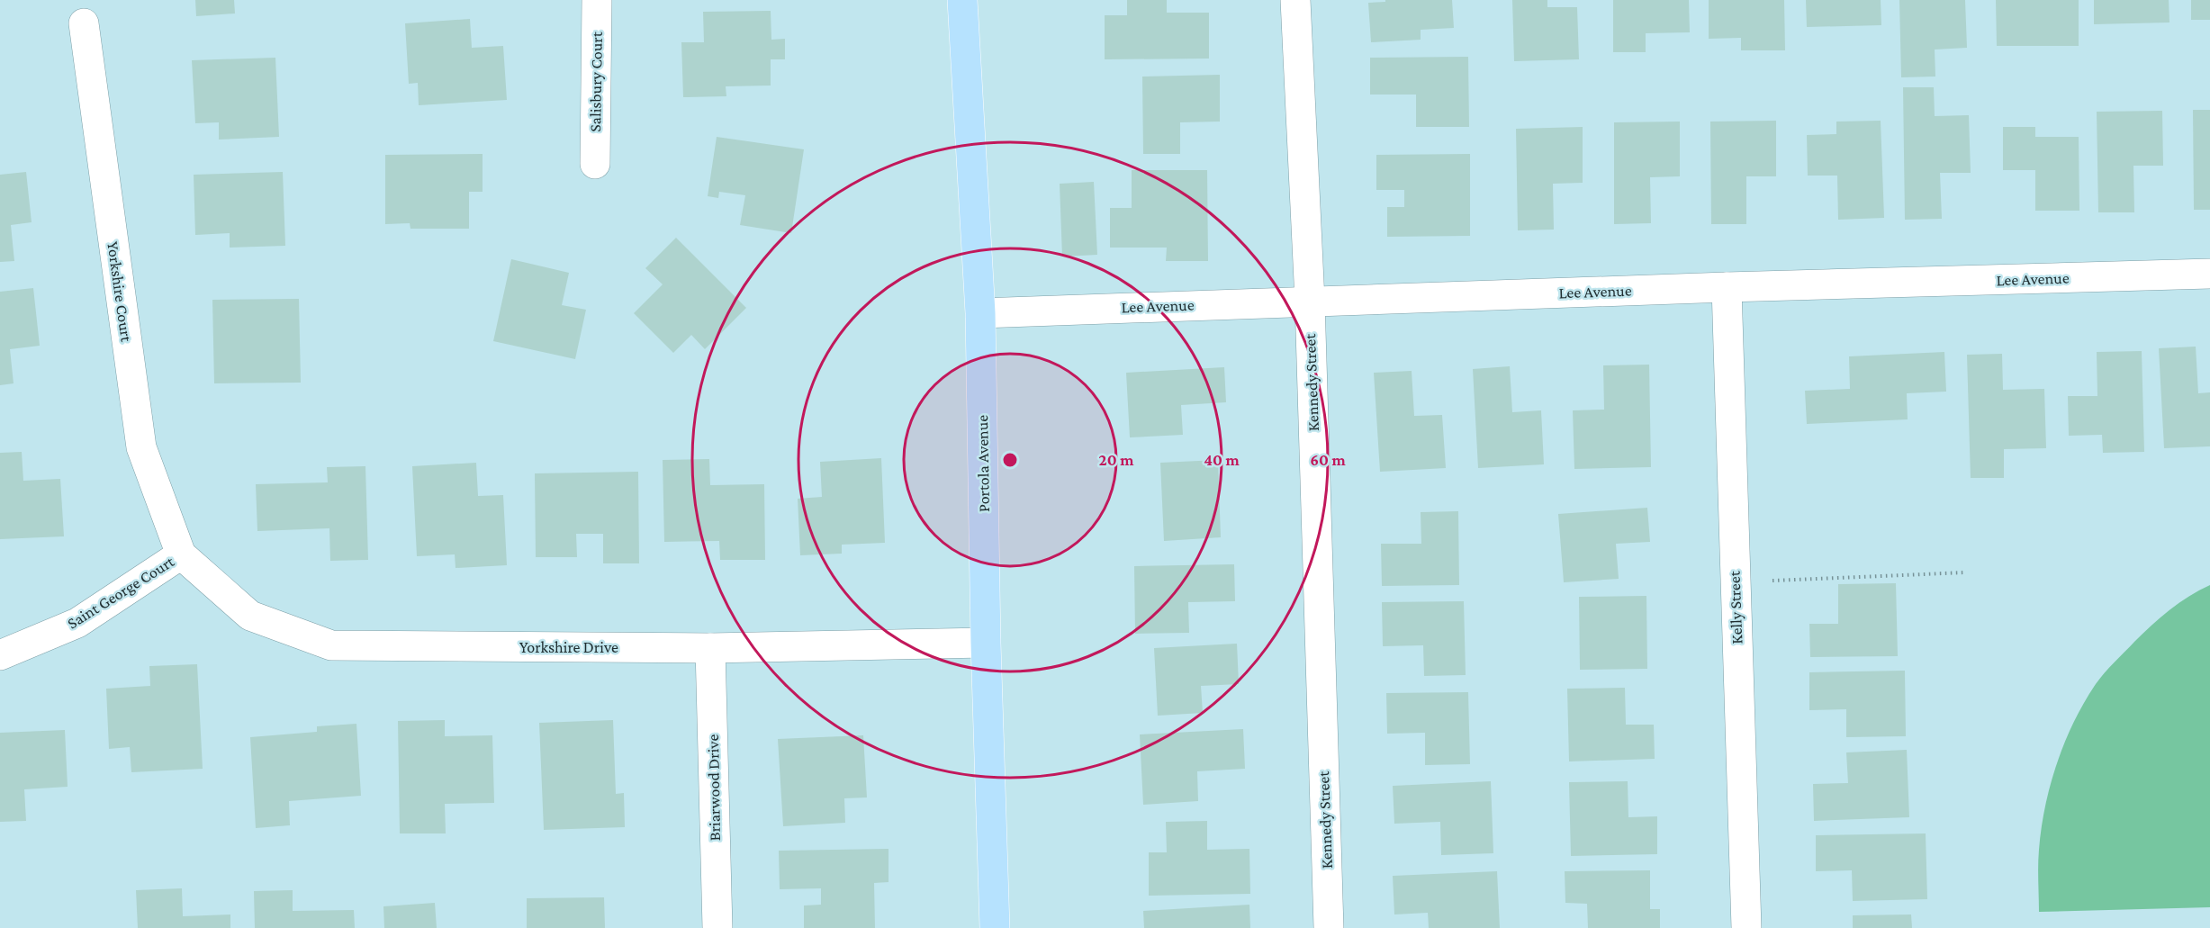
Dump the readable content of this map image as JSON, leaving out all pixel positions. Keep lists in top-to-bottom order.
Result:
{
  "streets": {
    "main road": ["Portola Avenue"],
    "street": [
      "Salisbury Court",
      "Lee Avenue",
      "Yorkshire Court",
      "Kennedy Street",
      "Saint George Court",
      "Kelly Street",
      "Yorkshire Drive",
      "Briarwood Drive"
    ]
  },
  "crossings": [
    ["Lee Avenue", "Kennedy Street"],
    ["Lee Avenue", "Portola Avenue"],
    ["Lee Avenue", "Kelly Street"],
    ["Yorkshire Court", "Saint George Court"],
    ["Yorkshire Court", "Yorkshire Drive"],
    ["Portola Avenue", "Yorkshire Drive"],
    ["Saint George Court", "Yorkshire Drive"],
    ["Yorkshire Drive", "Briarwood Drive"]
  ],
  "rings": ["20 m", "40 m", "60 m"]
}
